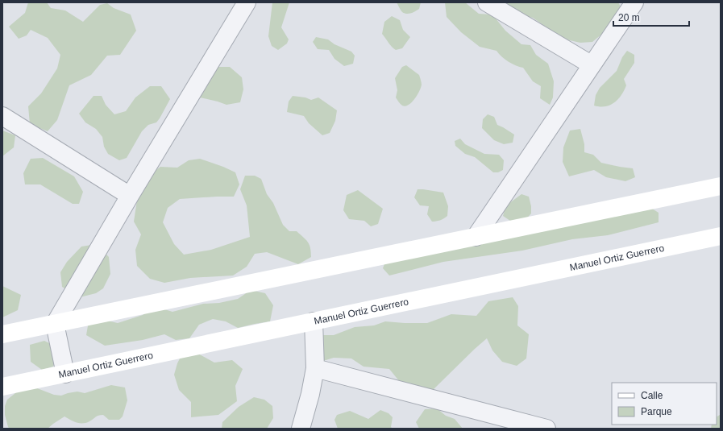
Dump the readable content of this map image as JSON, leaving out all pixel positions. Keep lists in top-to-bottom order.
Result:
{
  "streets": {
    "street": ["Manuel Ortiz Guerrero"]
  },
  "legend": ["Calle", "Parque"],
  "scale_bar": "20 m"
}
